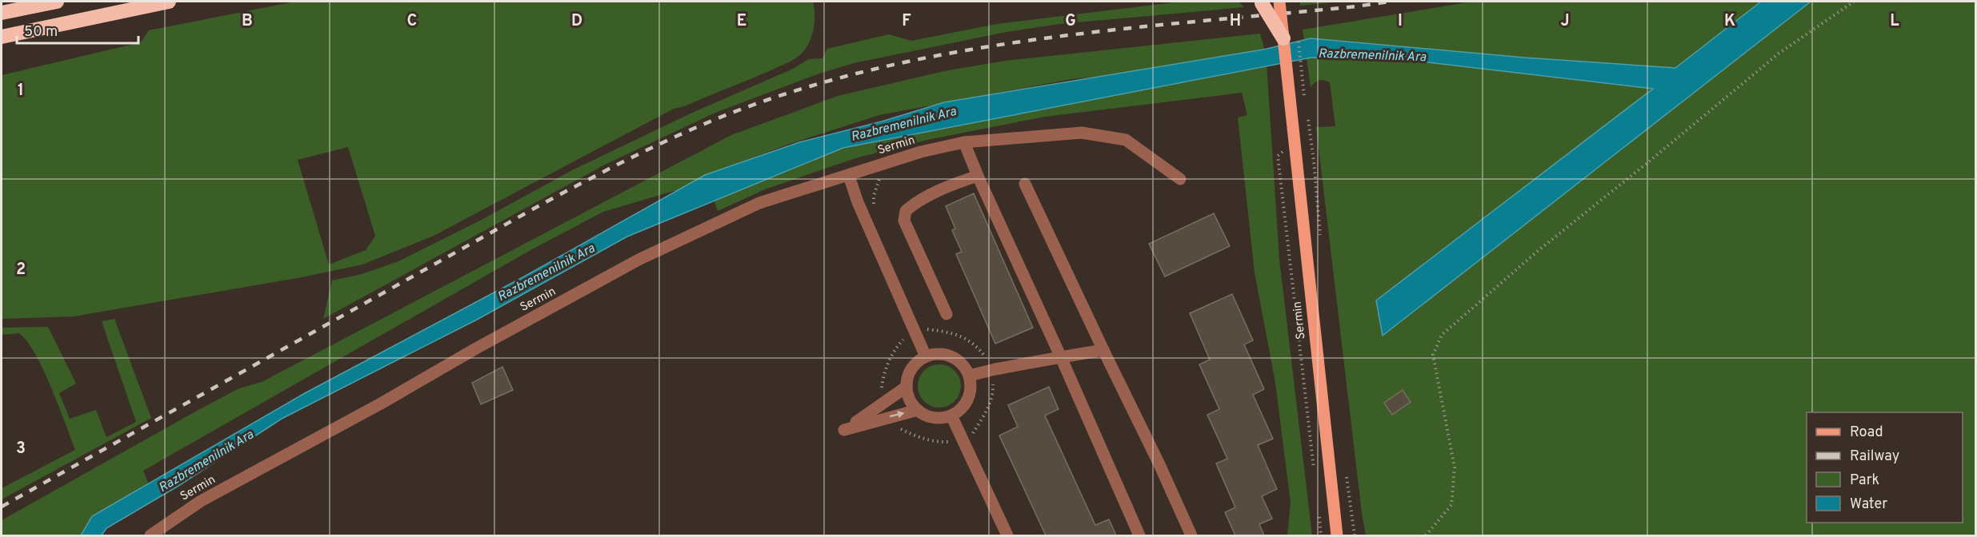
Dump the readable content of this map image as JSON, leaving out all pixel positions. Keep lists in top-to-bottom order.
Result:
{
  "streets": {
    "main road": ["Sermin"]
  },
  "water": ["Razbremenilnik Ara"],
  "legend": [
    "Road",
    "Railway",
    "Park",
    "Water"
  ],
  "scale_bar": "50 m",
  "grid": {
    "columns": [
      "B",
      "C",
      "D",
      "E",
      "F",
      "G",
      "H",
      "I",
      "J",
      "K",
      "L"
    ],
    "rows": ["1", "2", "3"]
  }
}
